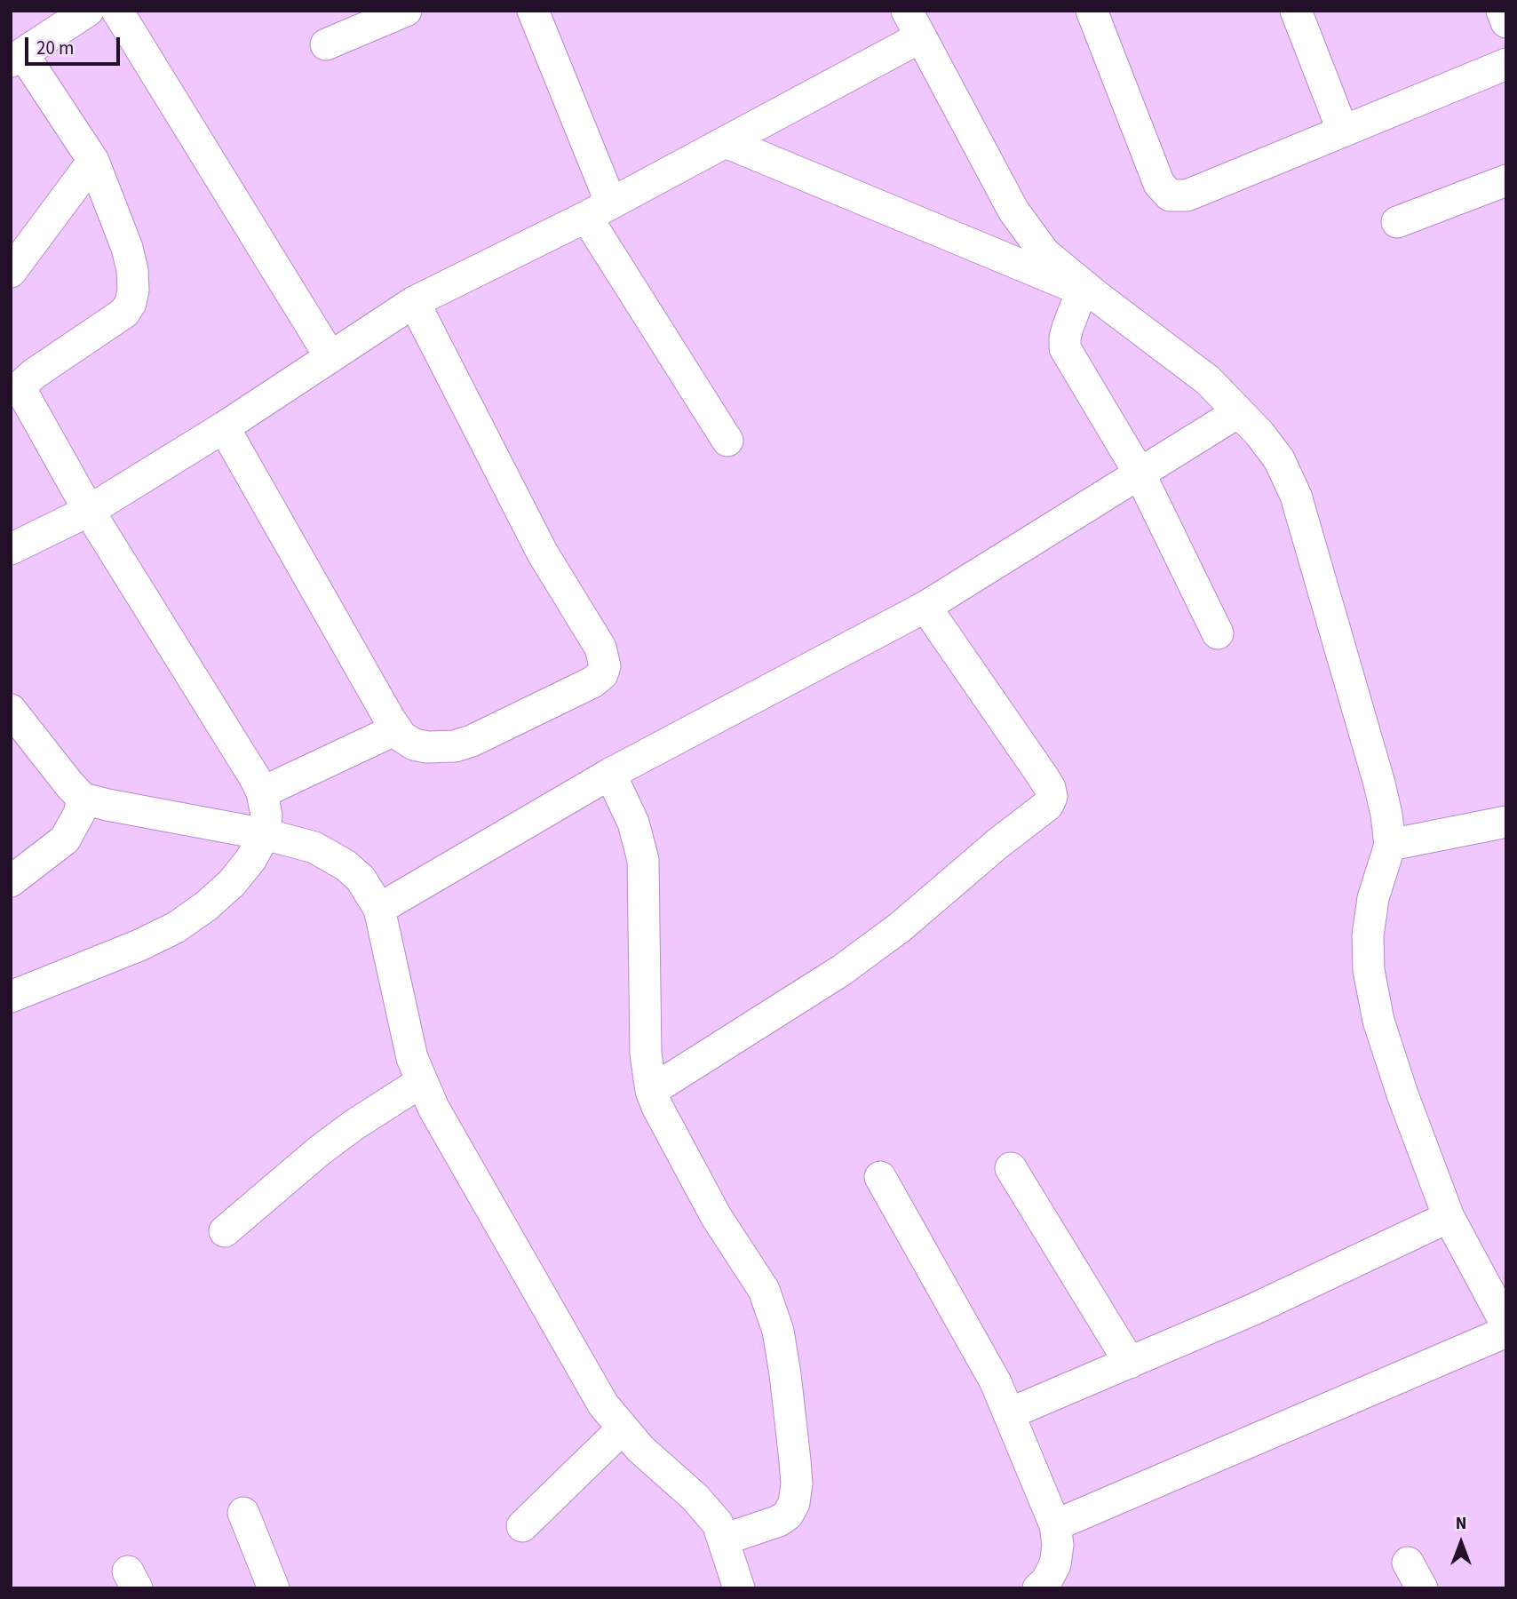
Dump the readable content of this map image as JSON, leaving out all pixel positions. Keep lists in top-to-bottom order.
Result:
{
  "scale_bar": "20 m",
  "north": "top"
}
